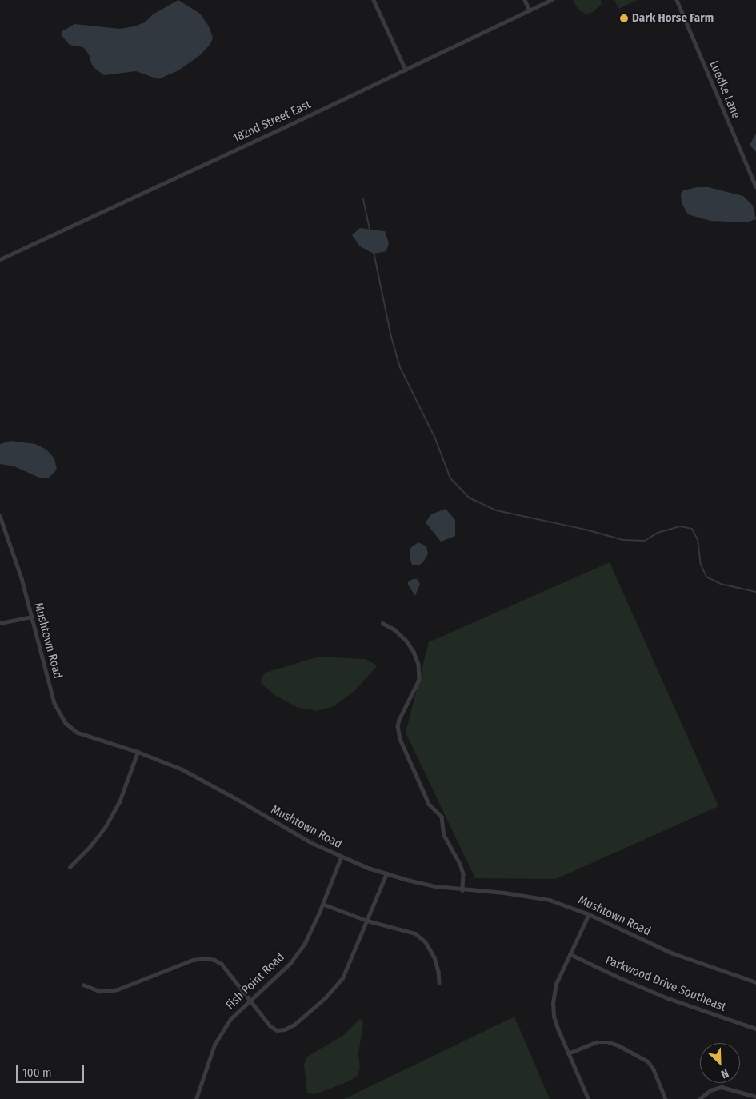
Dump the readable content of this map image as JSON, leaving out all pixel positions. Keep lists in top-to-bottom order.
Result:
{
  "streets": {
    "street": [
      "Luedke Lane",
      "182nd Street East",
      "Mushtown Road",
      "Fish Point Road",
      "Parkwood Drive Southeast"
    ]
  },
  "crossings": [
    ["Mushtown Road", "Fish Point Road"]
  ],
  "places": ["Dark Horse Farm"],
  "scale_bar": "100 m",
  "north": "bottom right"
}
